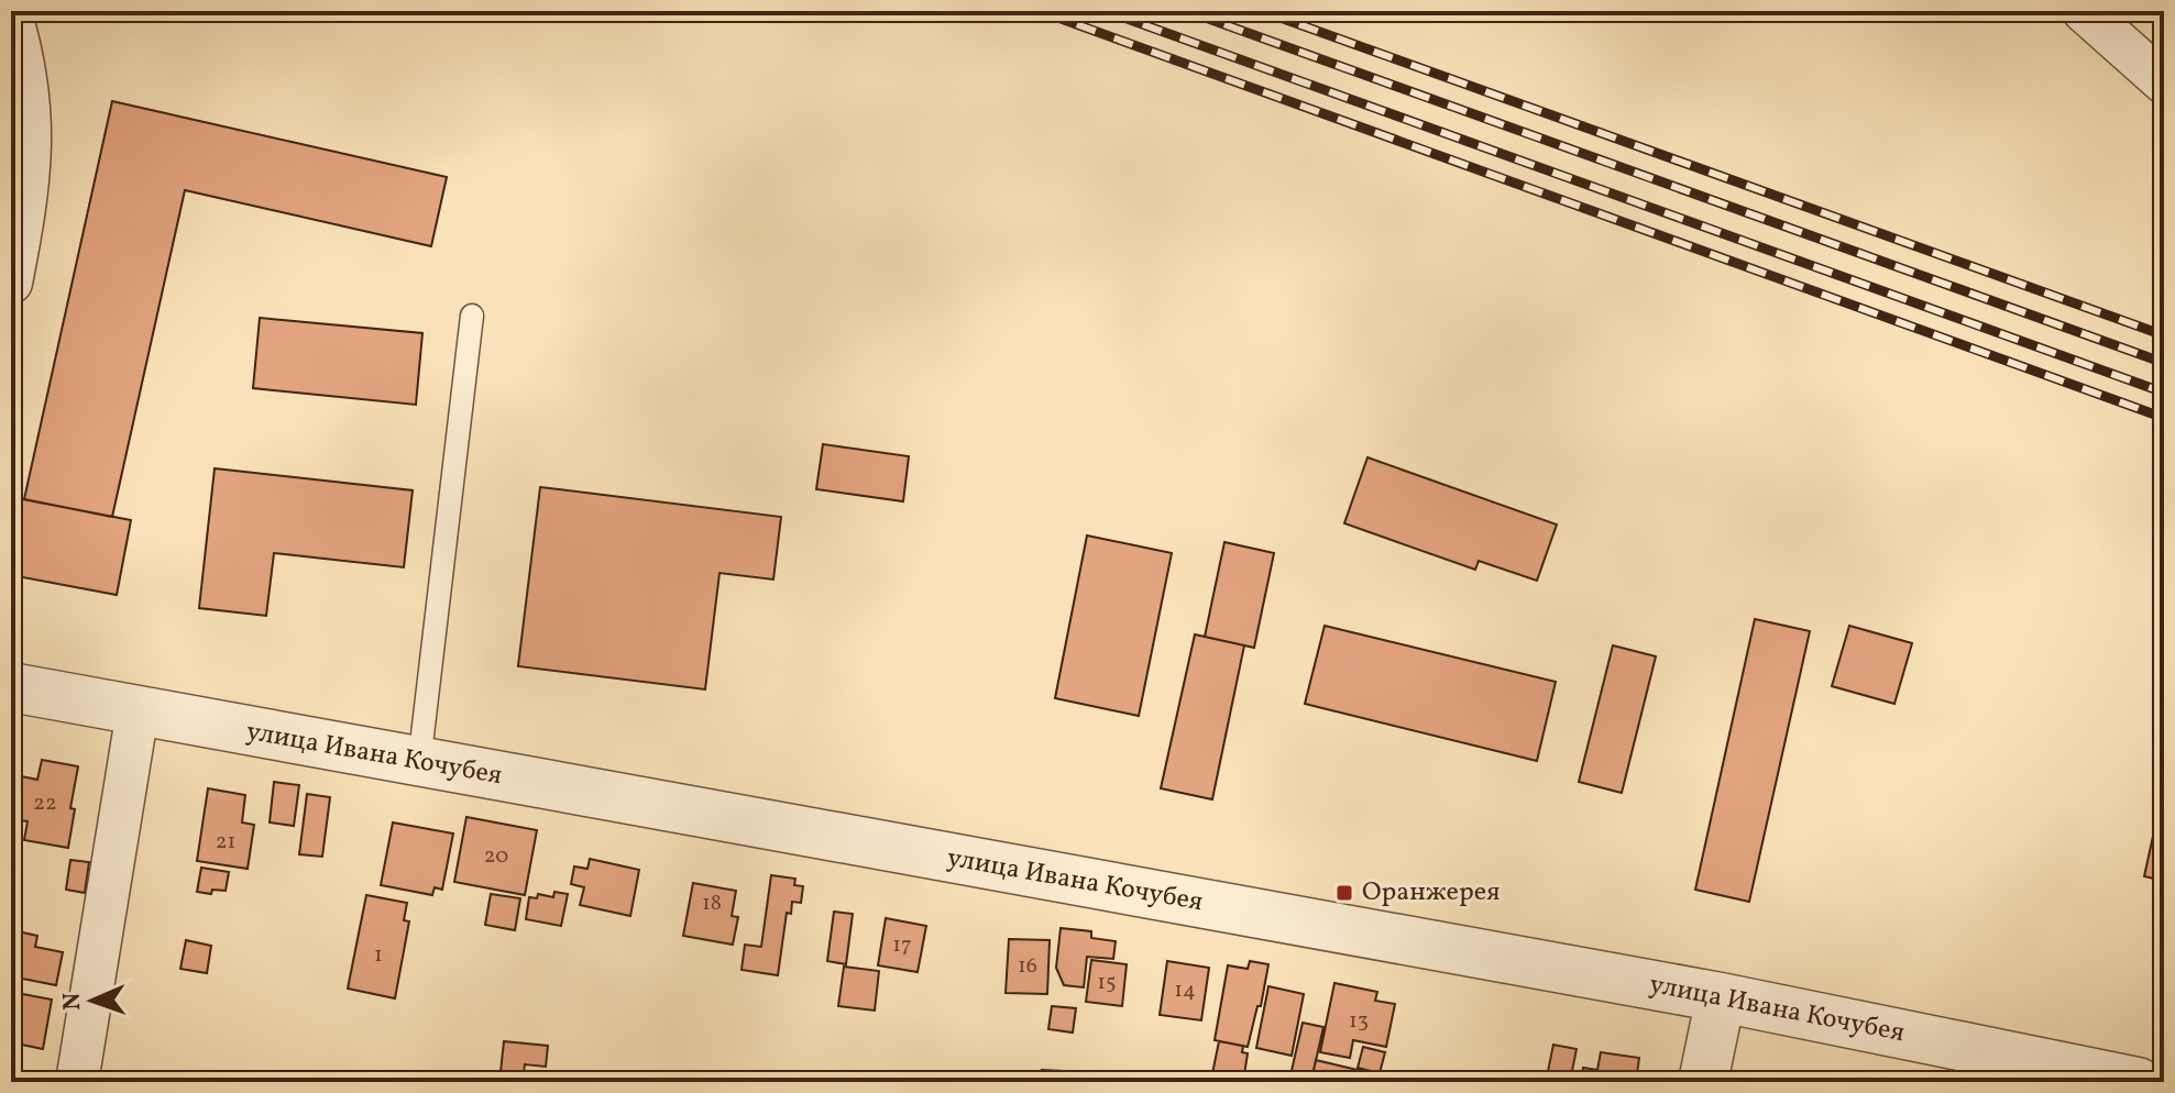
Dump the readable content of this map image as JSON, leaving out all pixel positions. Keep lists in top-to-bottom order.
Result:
{
  "streets": {
    "street": ["улица Ивана Кочубея"]
  },
  "places": {
    "transit": ["Оранжерея"]
  },
  "house_numbers": [
    "22",
    "21",
    "20",
    "18",
    "17",
    "1",
    "16",
    "15",
    "14",
    "13"
  ],
  "north": "left"
}
